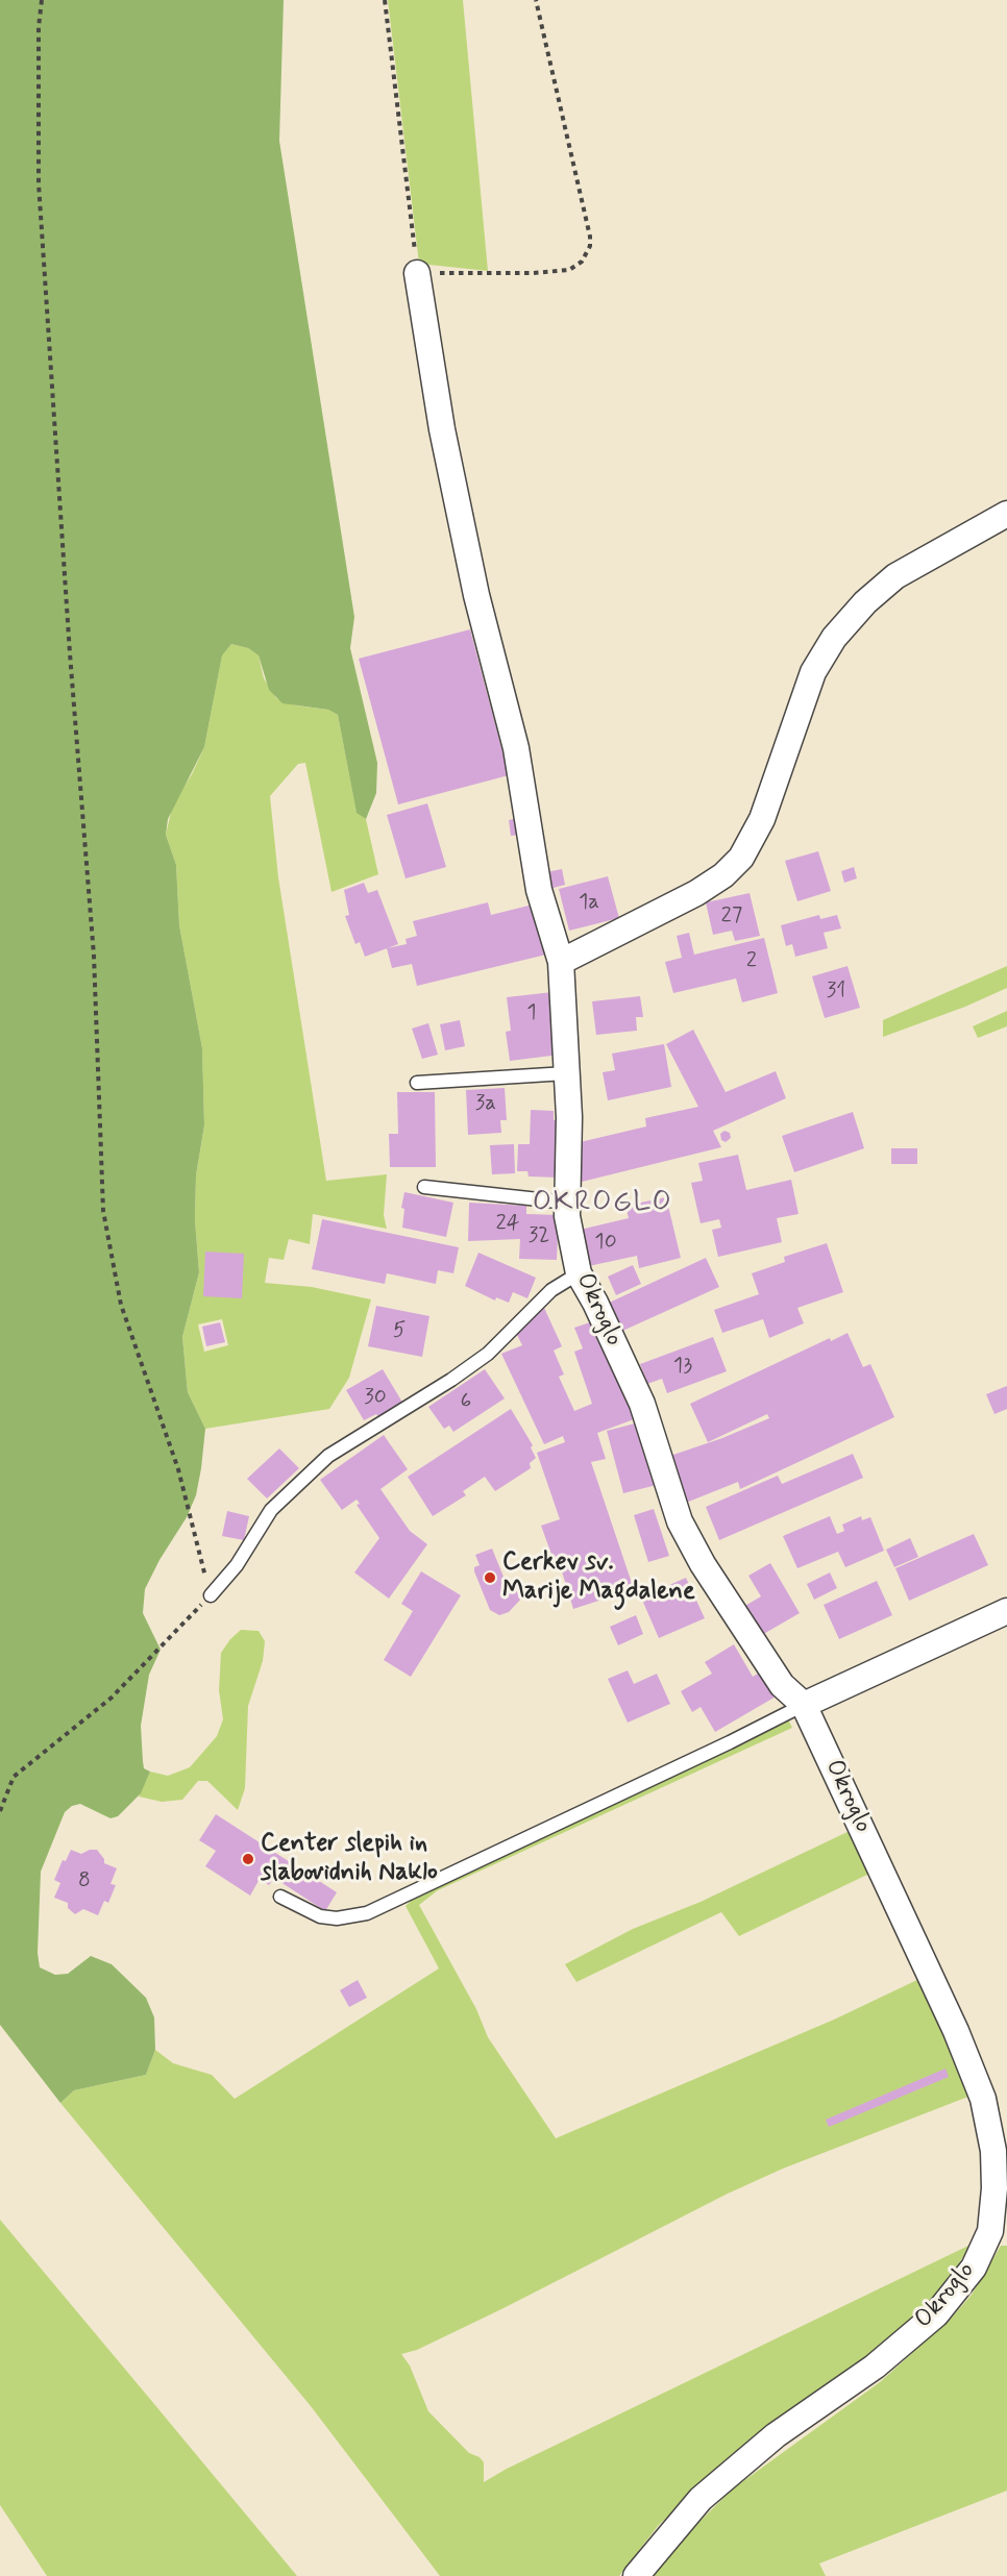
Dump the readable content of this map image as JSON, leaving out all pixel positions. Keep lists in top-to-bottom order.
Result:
{
  "streets": {
    "street": ["Okroglo"]
  },
  "districts": ["OKROGLO"],
  "places": ["Cerkev sv. Marije Magdalene", "Center slepih in slabovidnih Naklo"],
  "house_numbers": [
    "1a",
    "27",
    "2",
    "31",
    "1",
    "3a",
    "24",
    "32",
    "10",
    "5",
    "13",
    "30",
    "6",
    "8"
  ]
}
